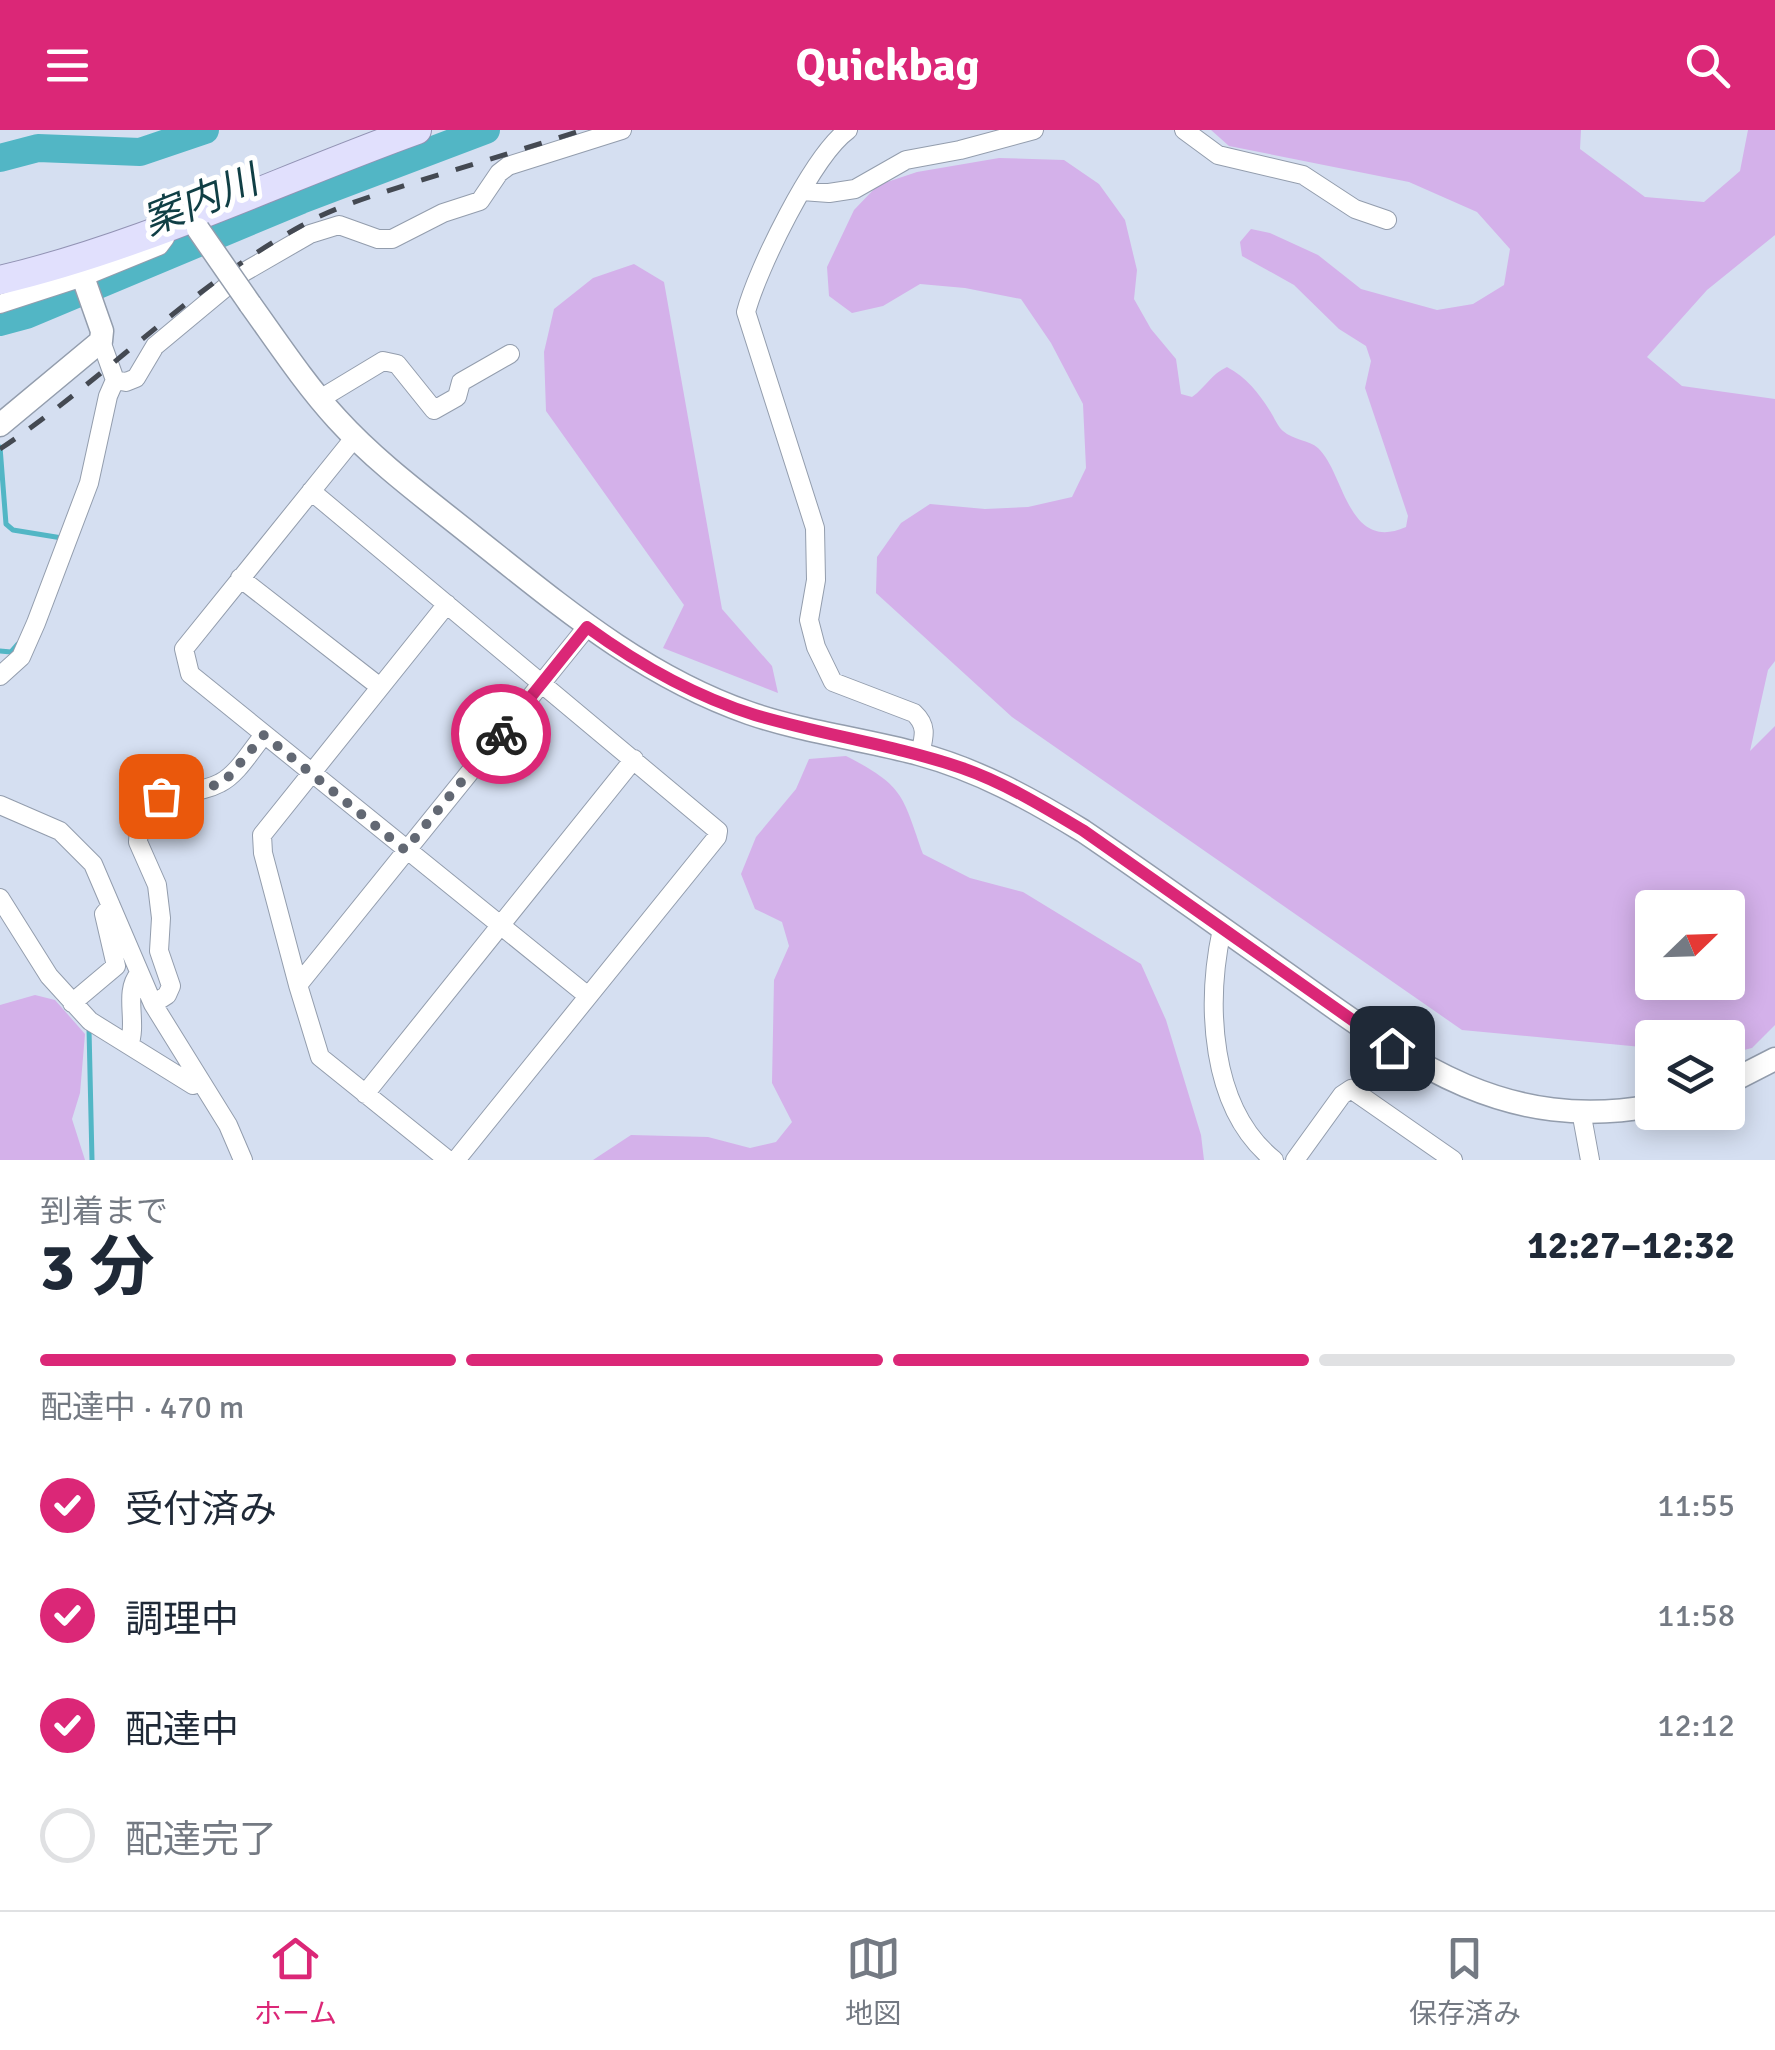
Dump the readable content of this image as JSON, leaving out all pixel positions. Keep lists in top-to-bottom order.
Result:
{
  "water": ["案内川"],
  "north": "top right",
  "page": {
    "header": "Quickbag",
    "heading": ["3 分", "到着まで", "12:27–12:32"],
    "bar": "配達中 · 470 m",
    "list": [
      ["受付済み", "11:55"],
      ["調理中", "11:58"],
      ["配達中", "12:12"],
      "配達完了"
    ],
    "tabs": ["ホーム", "地図", "保存済み"]
  }
}
